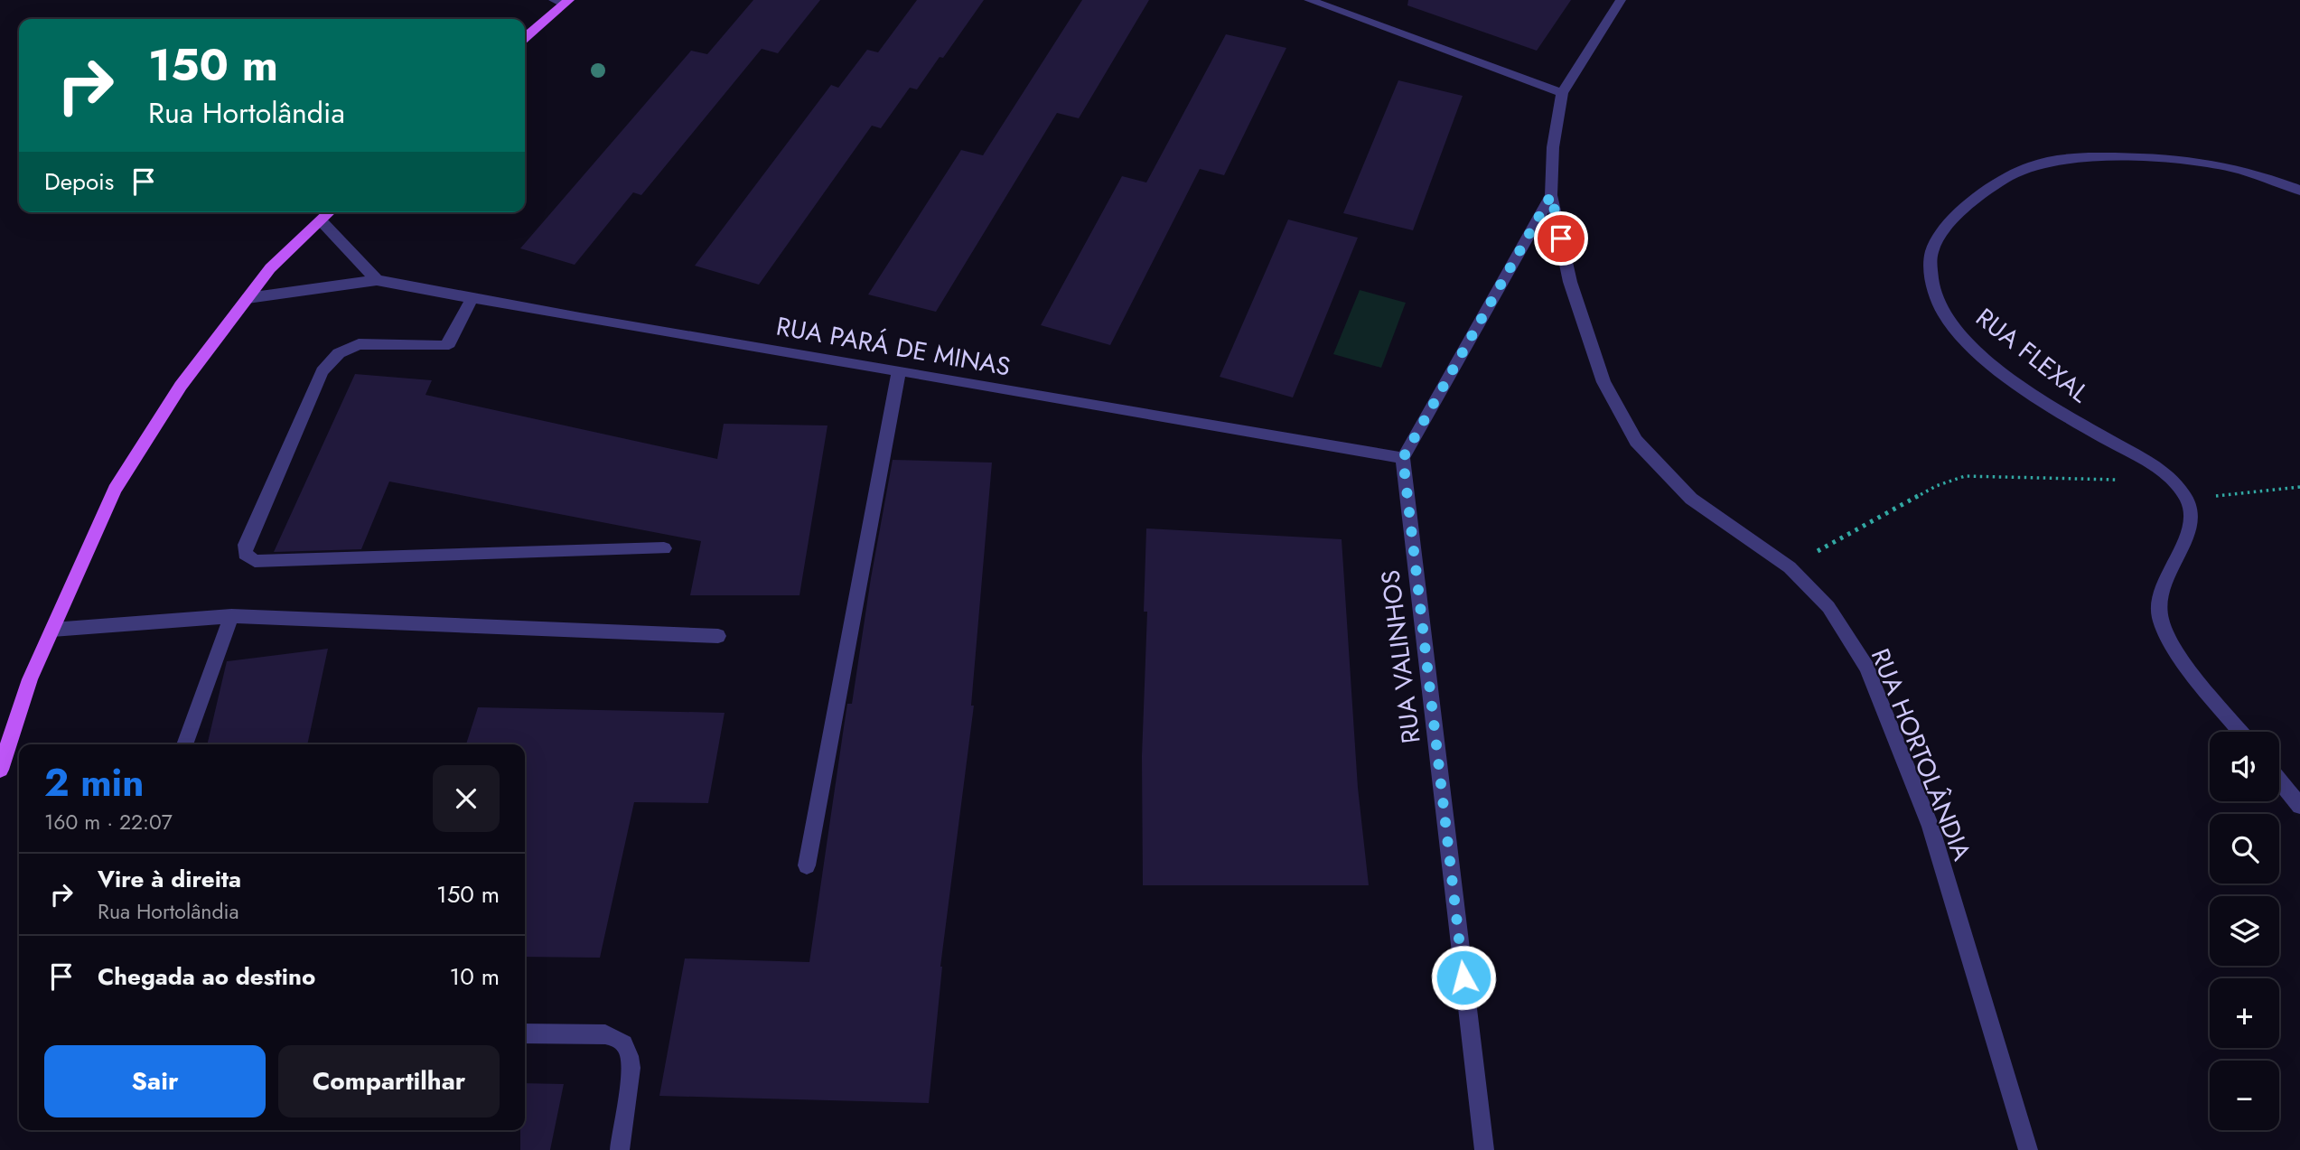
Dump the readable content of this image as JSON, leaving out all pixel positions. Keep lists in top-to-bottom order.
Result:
{
  "streets": {
    "street": [
      "RUA PARÁ DE MINAS",
      "RUA FLEXAL",
      "RUA VALINHOS",
      "RUA HORTOLÂNDIA"
    ]
  },
  "crossings": [
    ["RUA PARÁ DE MINAS", "RUA VALINHOS"]
  ],
  "page": {
    "turn": ["150 m", "Rua Hortolândia"],
    "then": "Depois",
    "map_buttons": ["+", "−"],
    "heading": ["2 min", "160 m · 22:07"],
    "list": [
      {
        "name": "Vire à direita",
        "note": "Rua Hortolândia",
        "value": "150 m"
      },
      {
        "name": "Chegada ao destino",
        "value": "10 m"
      }
    ],
    "buttons": ["Sair", "Compartilhar"]
  }
}
